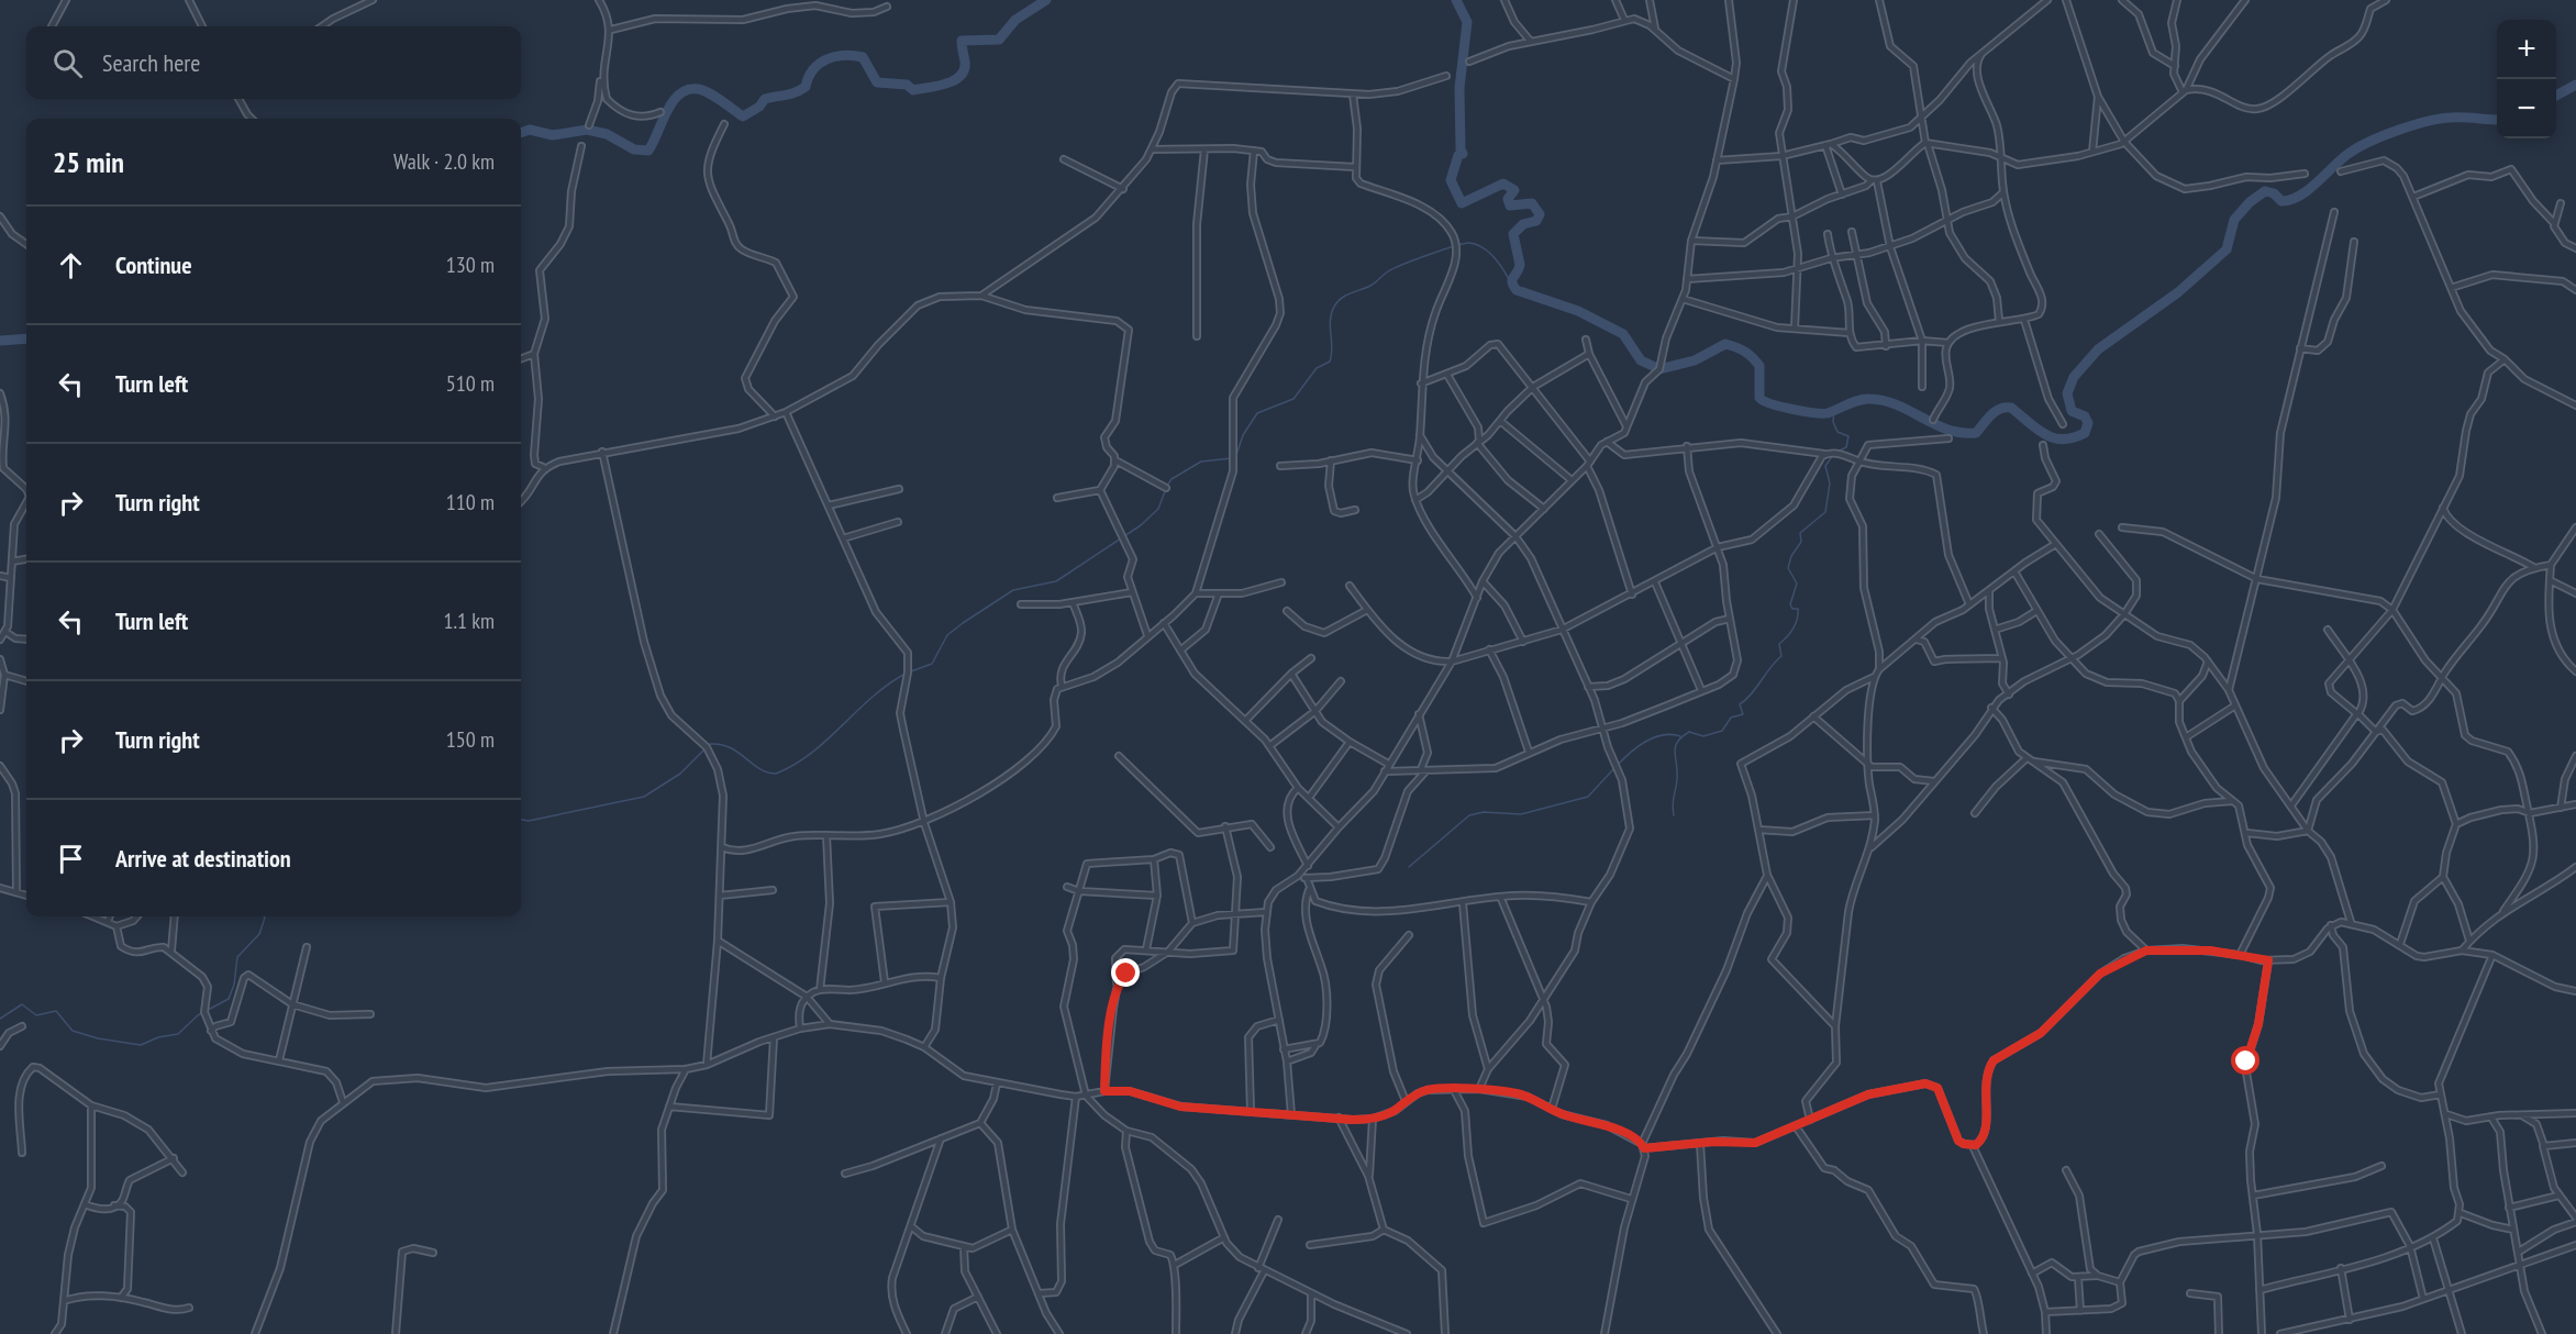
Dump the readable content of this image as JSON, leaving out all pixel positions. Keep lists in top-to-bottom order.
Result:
{
  "page": {
    "map_buttons": ["+", "−"],
    "search": "Search here",
    "heading": ["25 min", "Walk · 2.0 km"],
    "list": [
      ["Continue", "130 m"],
      ["Turn left", "510 m"],
      ["Turn right", "110 m"],
      ["Turn left", "1.1 km"],
      ["Turn right", "150 m"],
      "Arrive at destination"
    ]
  }
}
